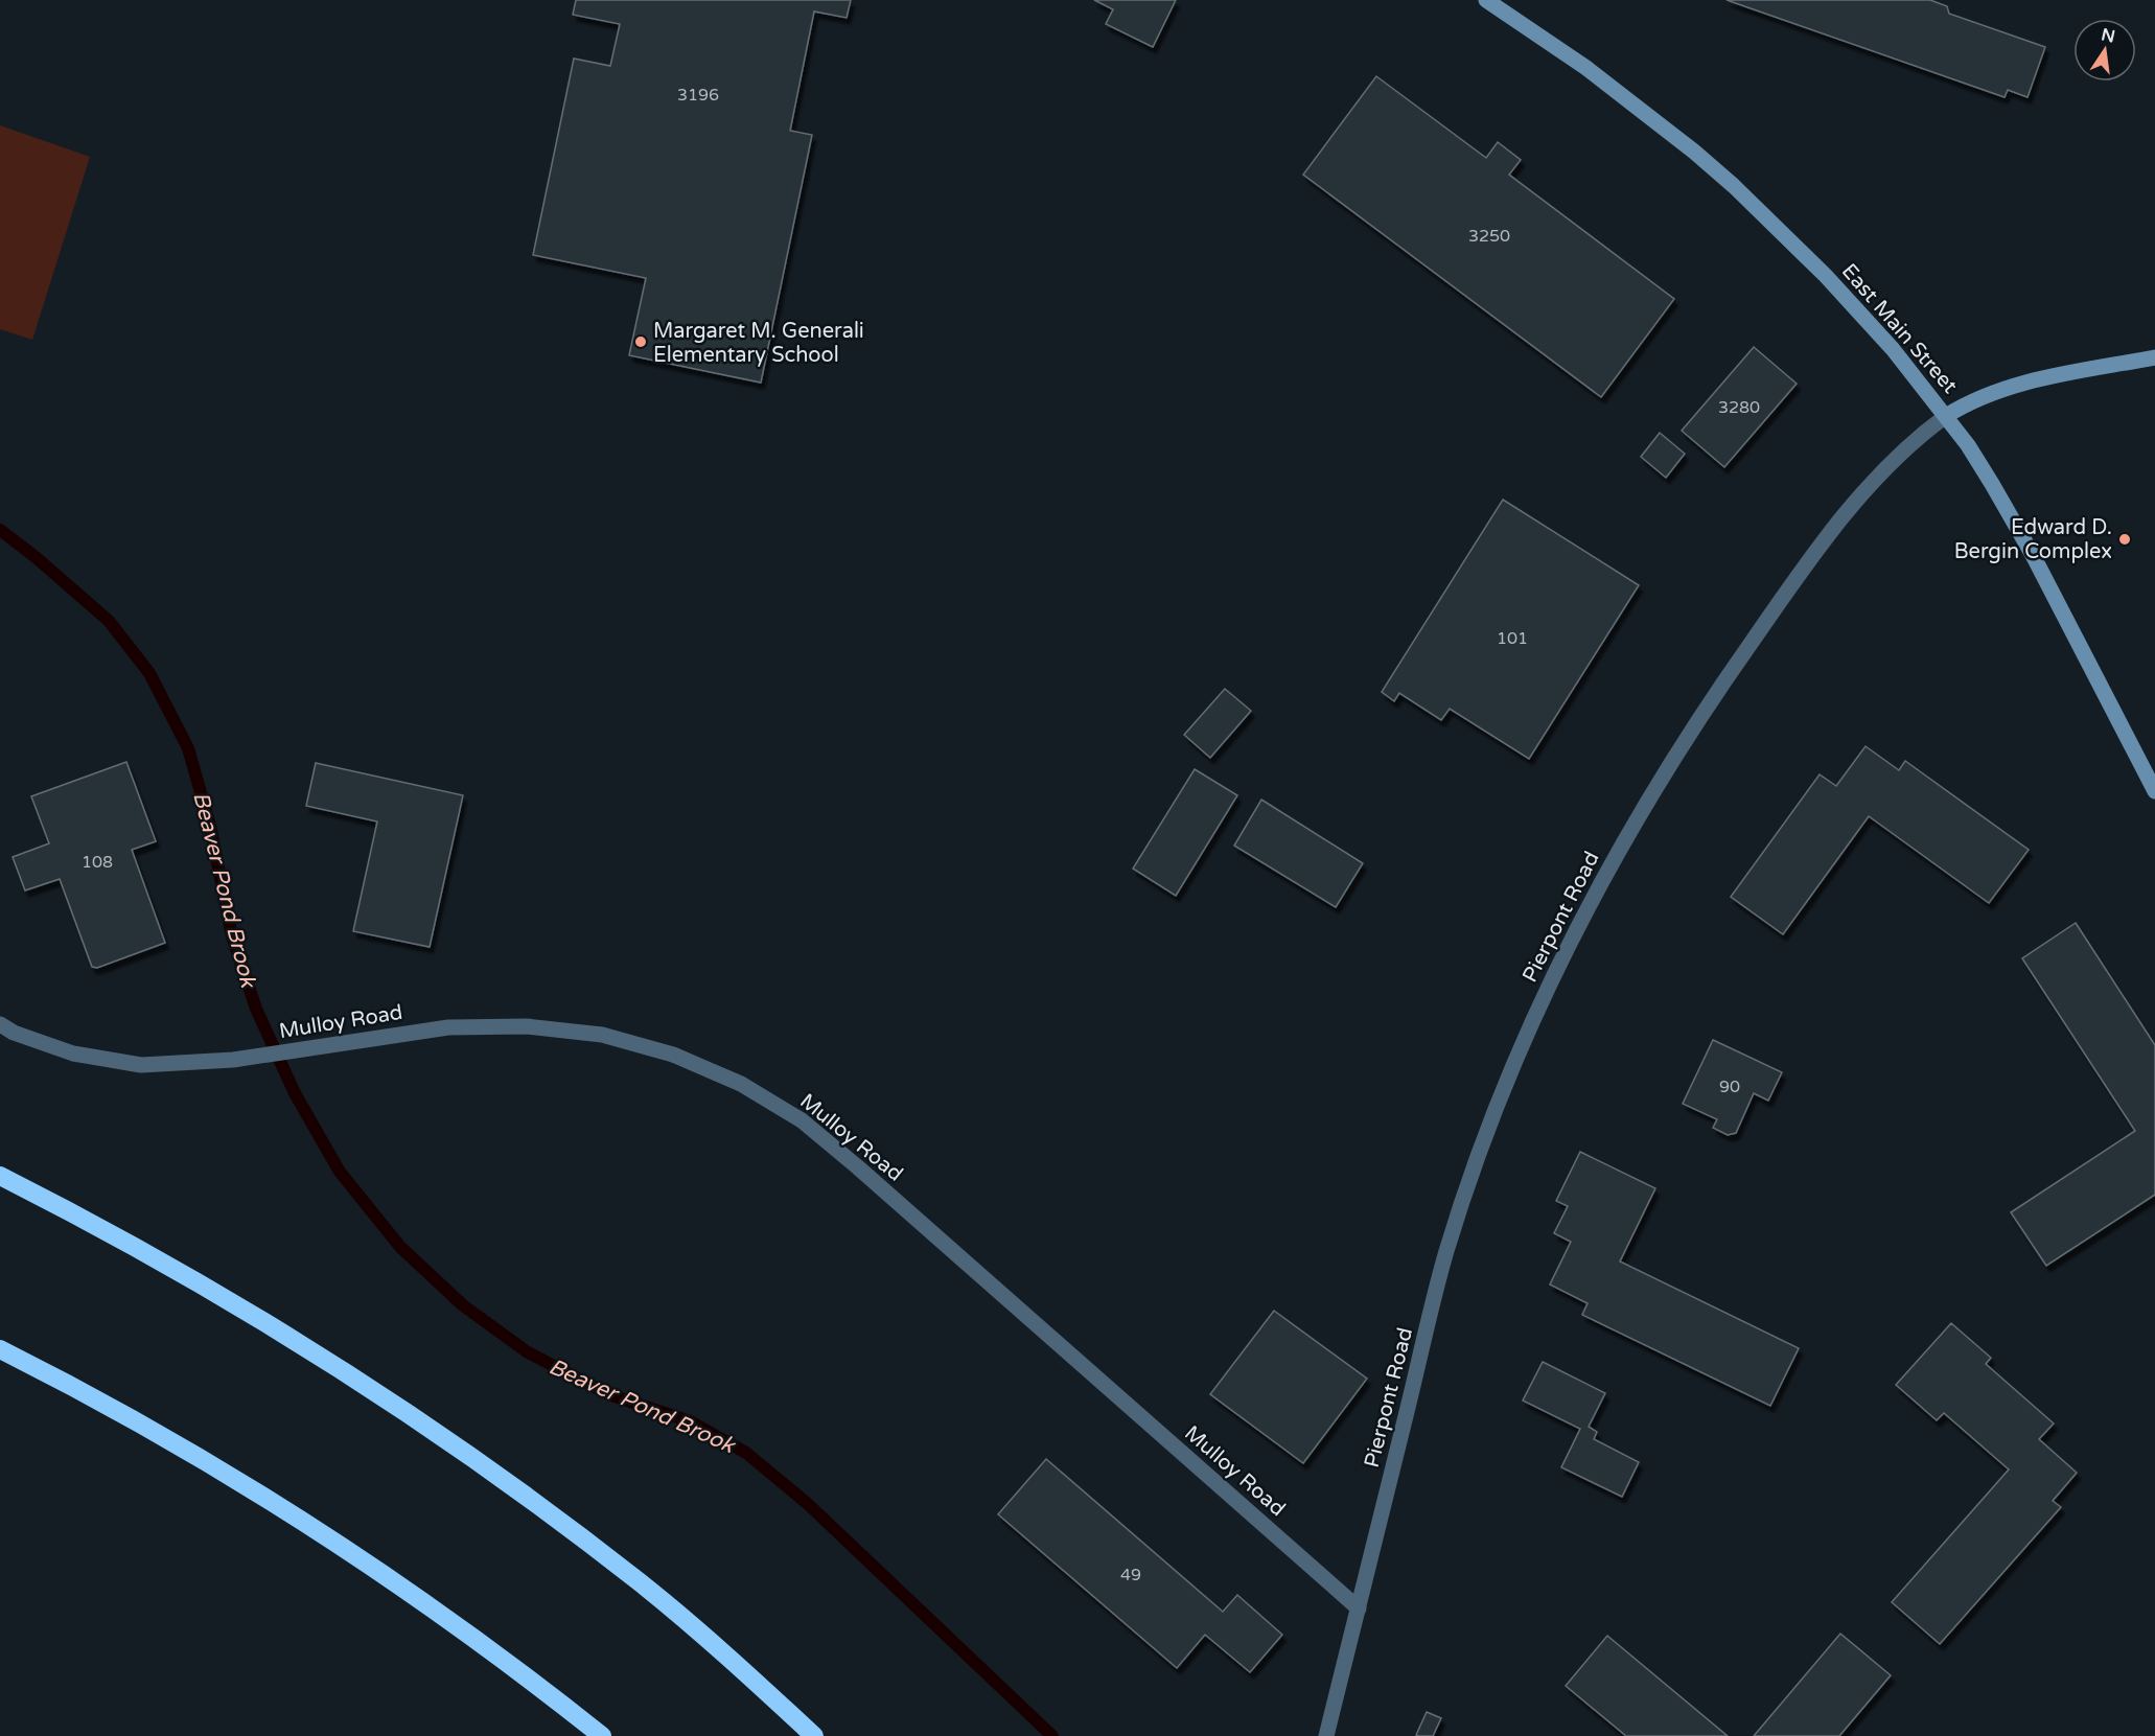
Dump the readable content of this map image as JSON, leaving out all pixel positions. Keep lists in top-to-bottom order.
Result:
{
  "streets": {
    "main road": ["East Main Street", "Pierpont Road"],
    "street": ["Mulloy Road"]
  },
  "crossings": [
    ["East Main Street", "Pierpont Road"],
    ["Pierpont Road", "Mulloy Road"]
  ],
  "water": ["Beaver Pond Brook"],
  "places": ["Margaret M. Generali Elementary School", "Edward D. Bergin Complex"],
  "house_numbers": [
    "3196",
    "3250",
    "3280",
    "101",
    "108",
    "90",
    "49"
  ],
  "north": "top"
}
